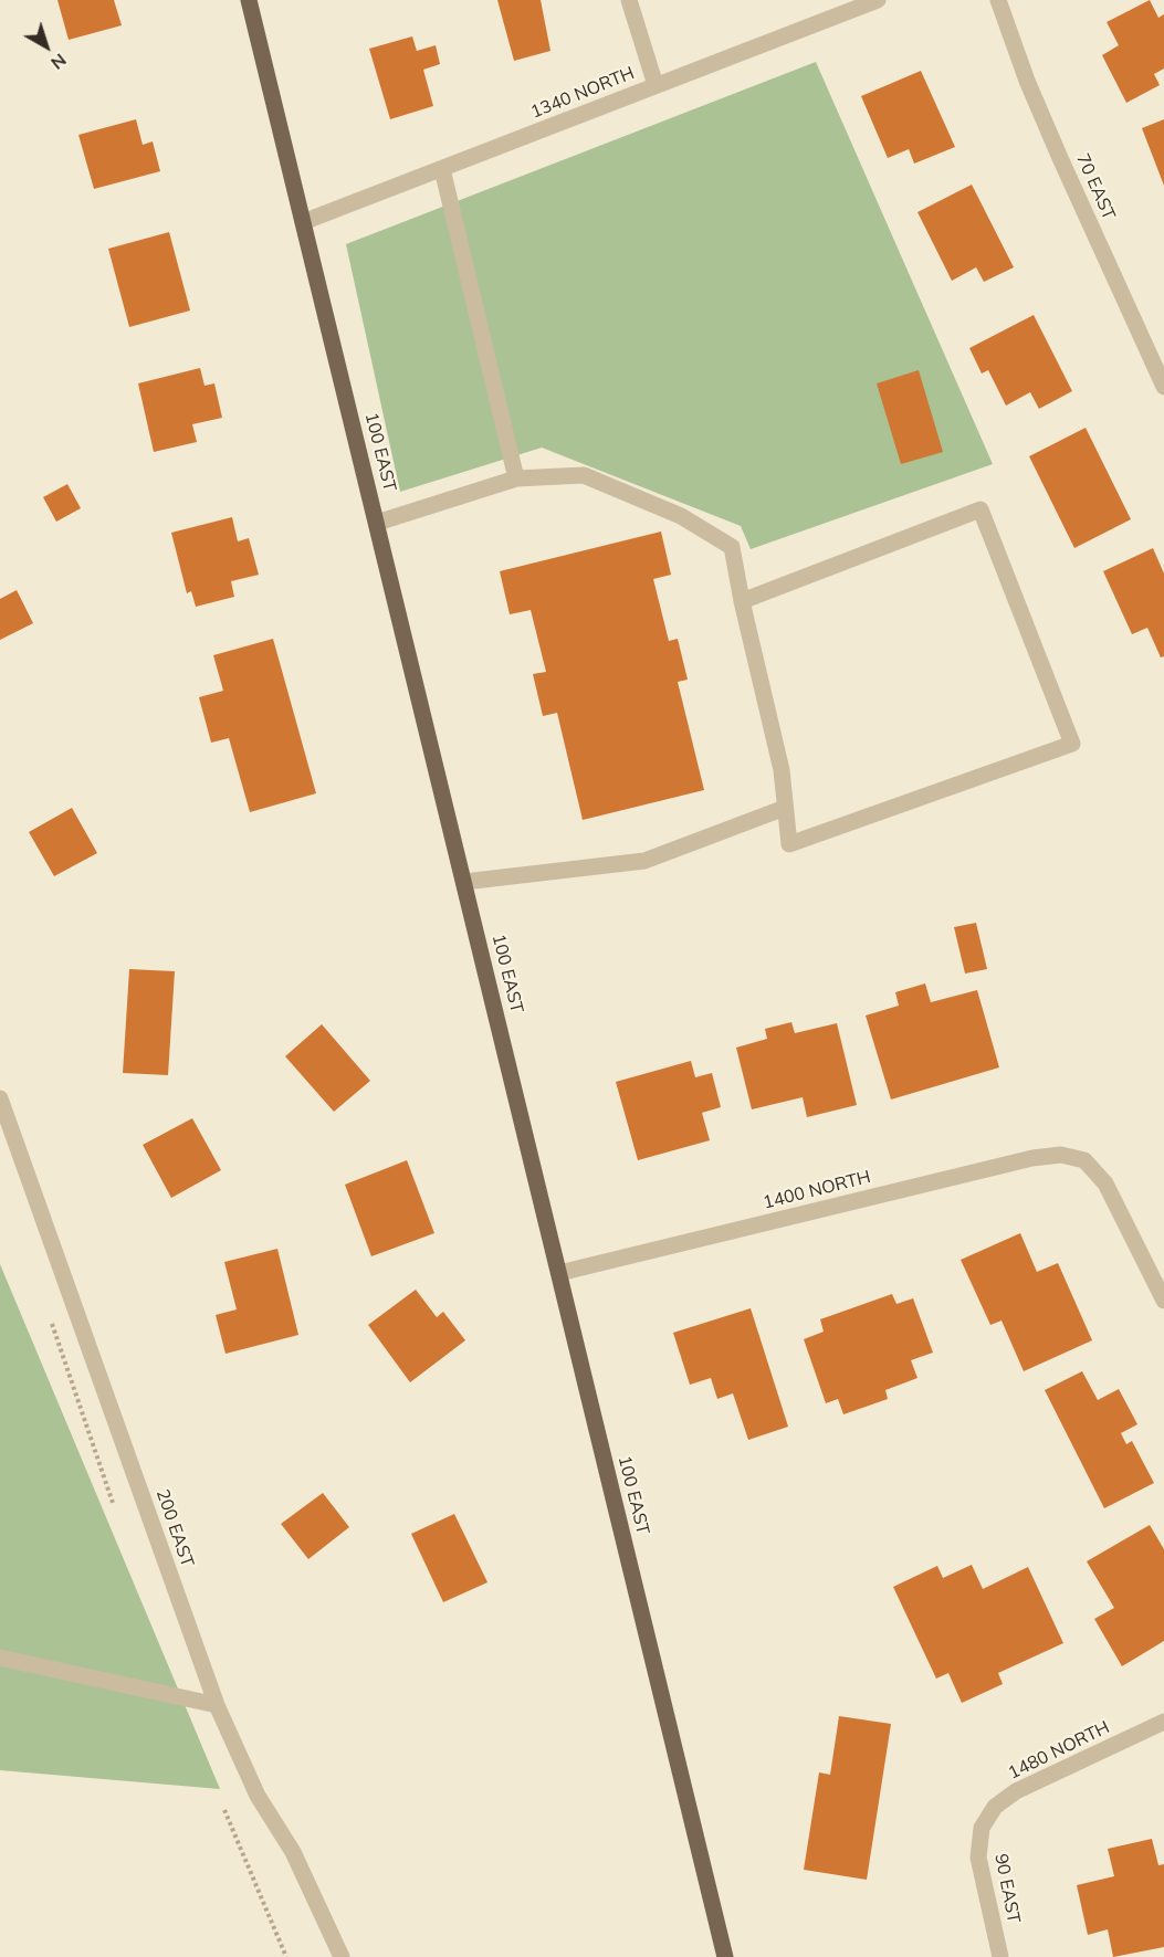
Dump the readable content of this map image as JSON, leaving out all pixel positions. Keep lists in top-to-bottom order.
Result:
{
  "streets": {
    "main road": ["100 EAST"],
    "street": [
      "1340 NORTH",
      "70 EAST",
      "1400 NORTH",
      "200 EAST",
      "1480 NORTH",
      "90 EAST"
    ]
  },
  "crossings": [
    ["1340 NORTH", "100 EAST"],
    ["100 EAST", "1400 NORTH"],
    ["1480 NORTH", "90 EAST"]
  ],
  "north": "bottom right"
}
